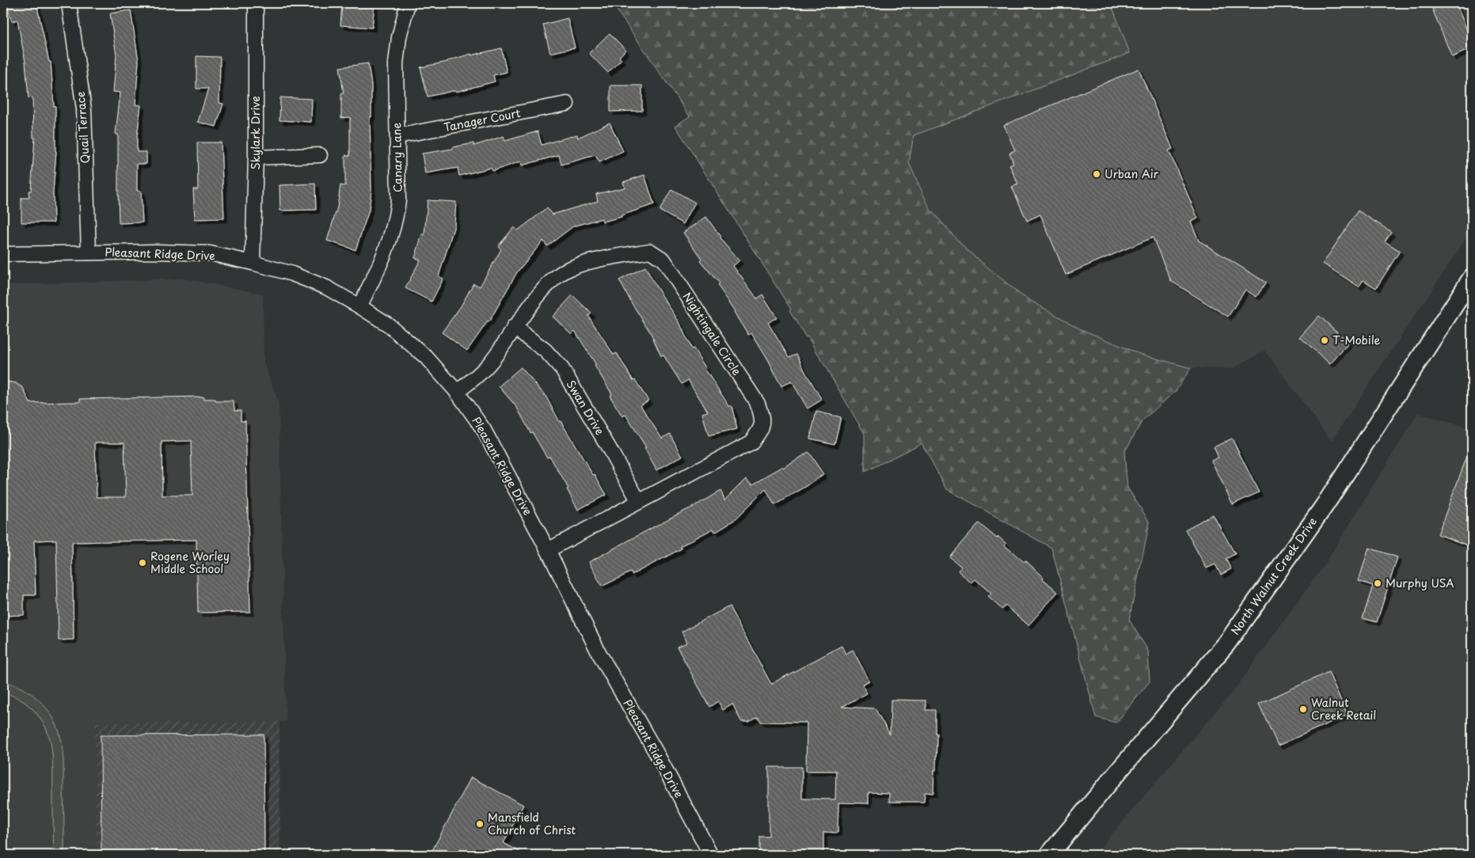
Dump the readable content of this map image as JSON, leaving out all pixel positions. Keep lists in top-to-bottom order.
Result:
{
  "streets": {
    "main road": ["North Walnut Creek Drive"],
    "street": [
      "Tanager Court",
      "Quail Terrace",
      "Skylark Drive",
      "Canary Lane",
      "Pleasant Ridge Drive",
      "Nightingale Circle",
      "Swan Drive"
    ]
  },
  "crossings": [
    ["Tanager Court", "Canary Lane"],
    ["Quail Terrace", "Pleasant Ridge Drive"],
    ["Skylark Drive", "Pleasant Ridge Drive"],
    ["Canary Lane", "Pleasant Ridge Drive"],
    ["Pleasant Ridge Drive", "Nightingale Circle"],
    ["Nightingale Circle", "Swan Drive"]
  ],
  "places": [
    "Urban Air",
    "T-Mobile",
    "Rogene Worley Middle School",
    "Murphy USA",
    "Walnut Creek Retail",
    "Mansfield Church of Christ"
  ]
}
